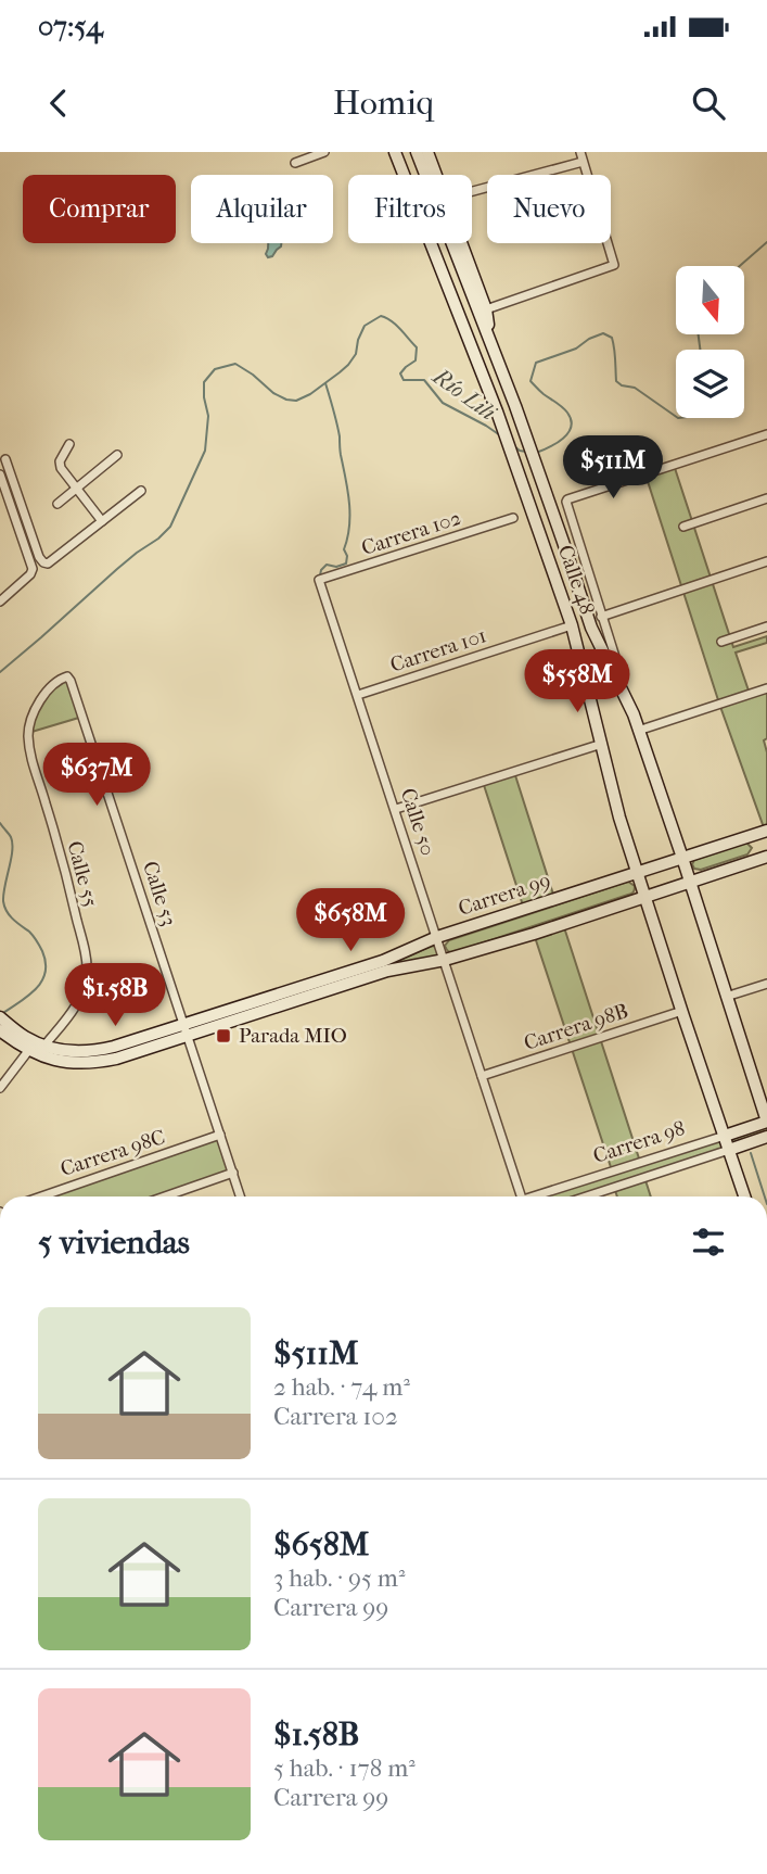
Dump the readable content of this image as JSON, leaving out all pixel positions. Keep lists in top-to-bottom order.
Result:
{
  "streets": {
    "main road": ["Calle 48", "Carrera 99", "Carrera 98"],
    "street": [
      "Carrera 102",
      "Carrera 101",
      "Calle 50",
      "Calle 55",
      "Calle 53",
      "Carrera 98B",
      "Carrera 98C"
    ]
  },
  "crossings": [
    ["Carrera 102", "Calle 50"],
    ["Calle 48", "Carrera 101"],
    ["Calle 48", "Carrera 99"],
    ["Calle 48", "Carrera 98B"],
    ["Calle 48", "Carrera 98"],
    ["Carrera 101", "Calle 50"],
    ["Calle 50", "Carrera 99"],
    ["Calle 50", "Carrera 98B"],
    ["Calle 55", "Calle 53"],
    ["Calle 55", "Carrera 99"],
    ["Calle 53", "Carrera 99"],
    ["Calle 53", "Carrera 98C"]
  ],
  "water": ["Río Lili"],
  "places": {
    "transit": ["Parada MIO"]
  },
  "north": "bottom",
  "page": {
    "status": "07:54",
    "header": "Homiq",
    "chip": [
      "Comprar",
      "Alquilar",
      "Filtros",
      "Nuevo"
    ],
    "price": [
      "$511M",
      "$558M",
      "$637M",
      "$658M",
      "$1.58B"
    ],
    "heading": "5 viviendas",
    "list": [
      {
        "name": "$511M",
        "note": "2 hab. · 74 m² · Carrera 102"
      },
      {
        "name": "$658M",
        "note": "3 hab. · 95 m² · Carrera 99"
      },
      {
        "name": "$1.58B",
        "note": "5 hab. · 178 m² · Carrera 99"
      }
    ]
  }
}
